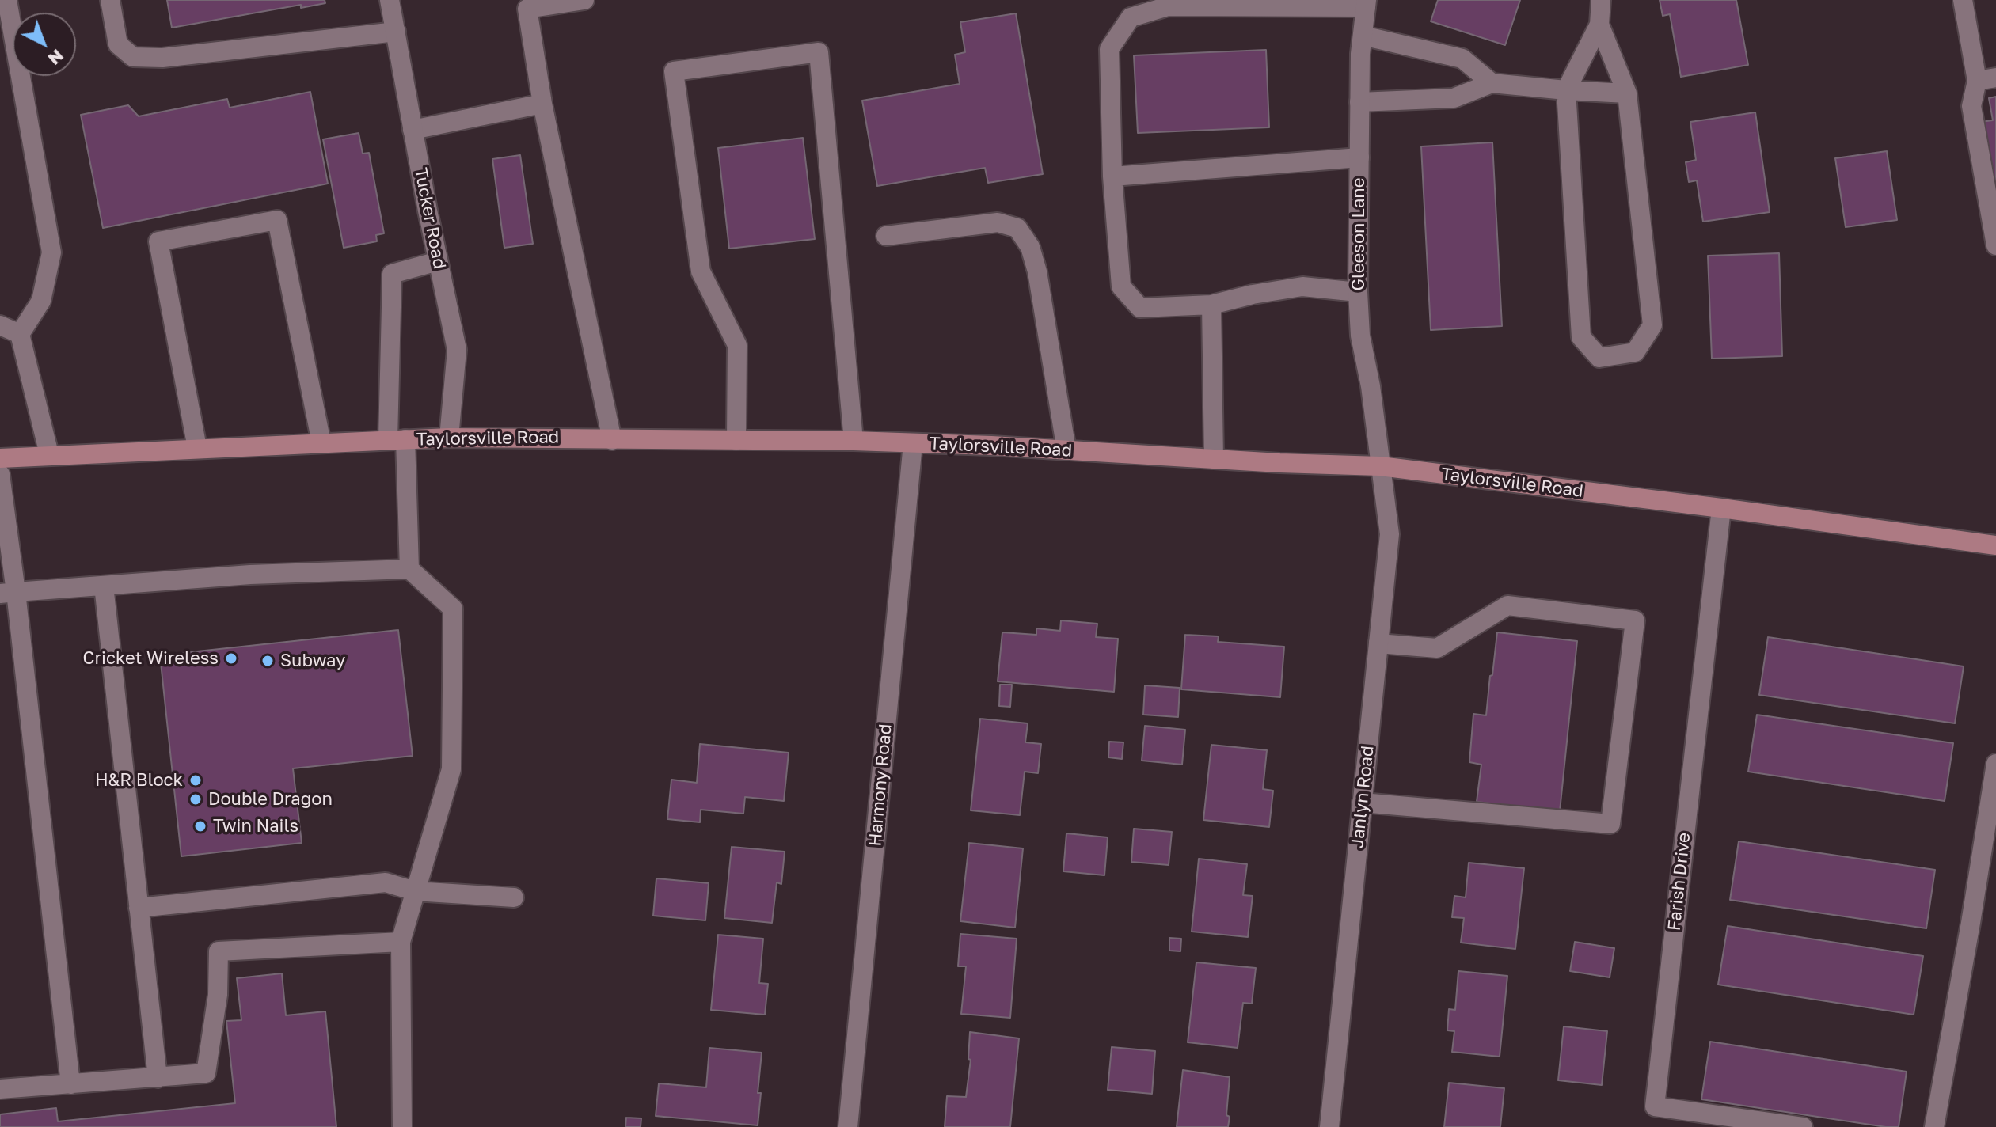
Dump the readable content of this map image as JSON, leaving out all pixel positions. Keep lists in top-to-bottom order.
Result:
{
  "streets": {
    "main road": ["Taylorsville Road"],
    "street": [
      "Tucker Road",
      "Gleeson Lane",
      "Harmony Road",
      "Janlyn Road",
      "Farish Drive"
    ]
  },
  "crossings": [
    ["Tucker Road", "Taylorsville Road"],
    ["Gleeson Lane", "Taylorsville Road"],
    ["Gleeson Lane", "Janlyn Road"],
    ["Taylorsville Road", "Harmony Road"],
    ["Taylorsville Road", "Janlyn Road"],
    ["Taylorsville Road", "Farish Drive"]
  ],
  "places": [
    "Cricket Wireless",
    "Subway",
    "H&R Block",
    "Double Dragon",
    "Twin Nails"
  ],
  "north": "bottom right"
}
